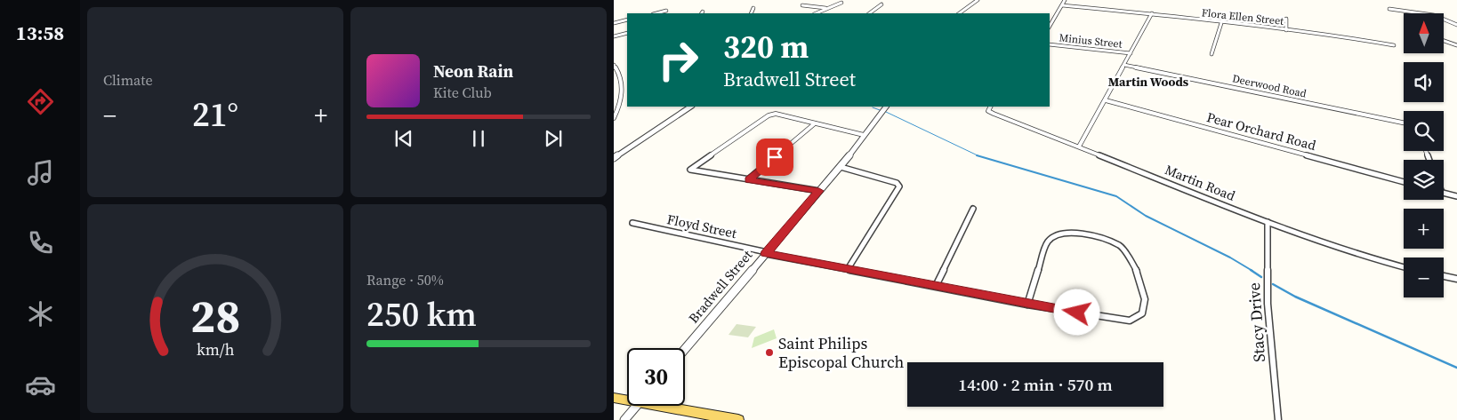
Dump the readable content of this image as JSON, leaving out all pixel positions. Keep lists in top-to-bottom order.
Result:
{
  "streets": {
    "street": [
      "Flora Ellen Street",
      "Minius Street",
      "Deerwood Road",
      "Pear Orchard Road",
      "Martin Road",
      "Floyd Street",
      "Bradwell Street",
      "Stacy Drive"
    ]
  },
  "crossings": [
    ["Martin Road", "Stacy Drive"],
    ["Floyd Street", "Bradwell Street"]
  ],
  "districts": ["Martin Woods"],
  "places": ["Saint Philips Episcopal Church"],
  "north": "top",
  "page": {
    "tabs": "13:58",
    "tile": [
      "Climate",
      ["Range · 50%", "250 km"]
    ],
    "map_buttons": ["+", "−"],
    "turn": ["320 m", "Bradwell Street"],
    "song": ["Neon Rain", "Kite Club"],
    "heat": ["−", "21°", "+"],
    "limit": "30",
    "trip": "14:00 · 2 min · 570 m",
    "gauge": ["28", "km/h"]
  }
}
